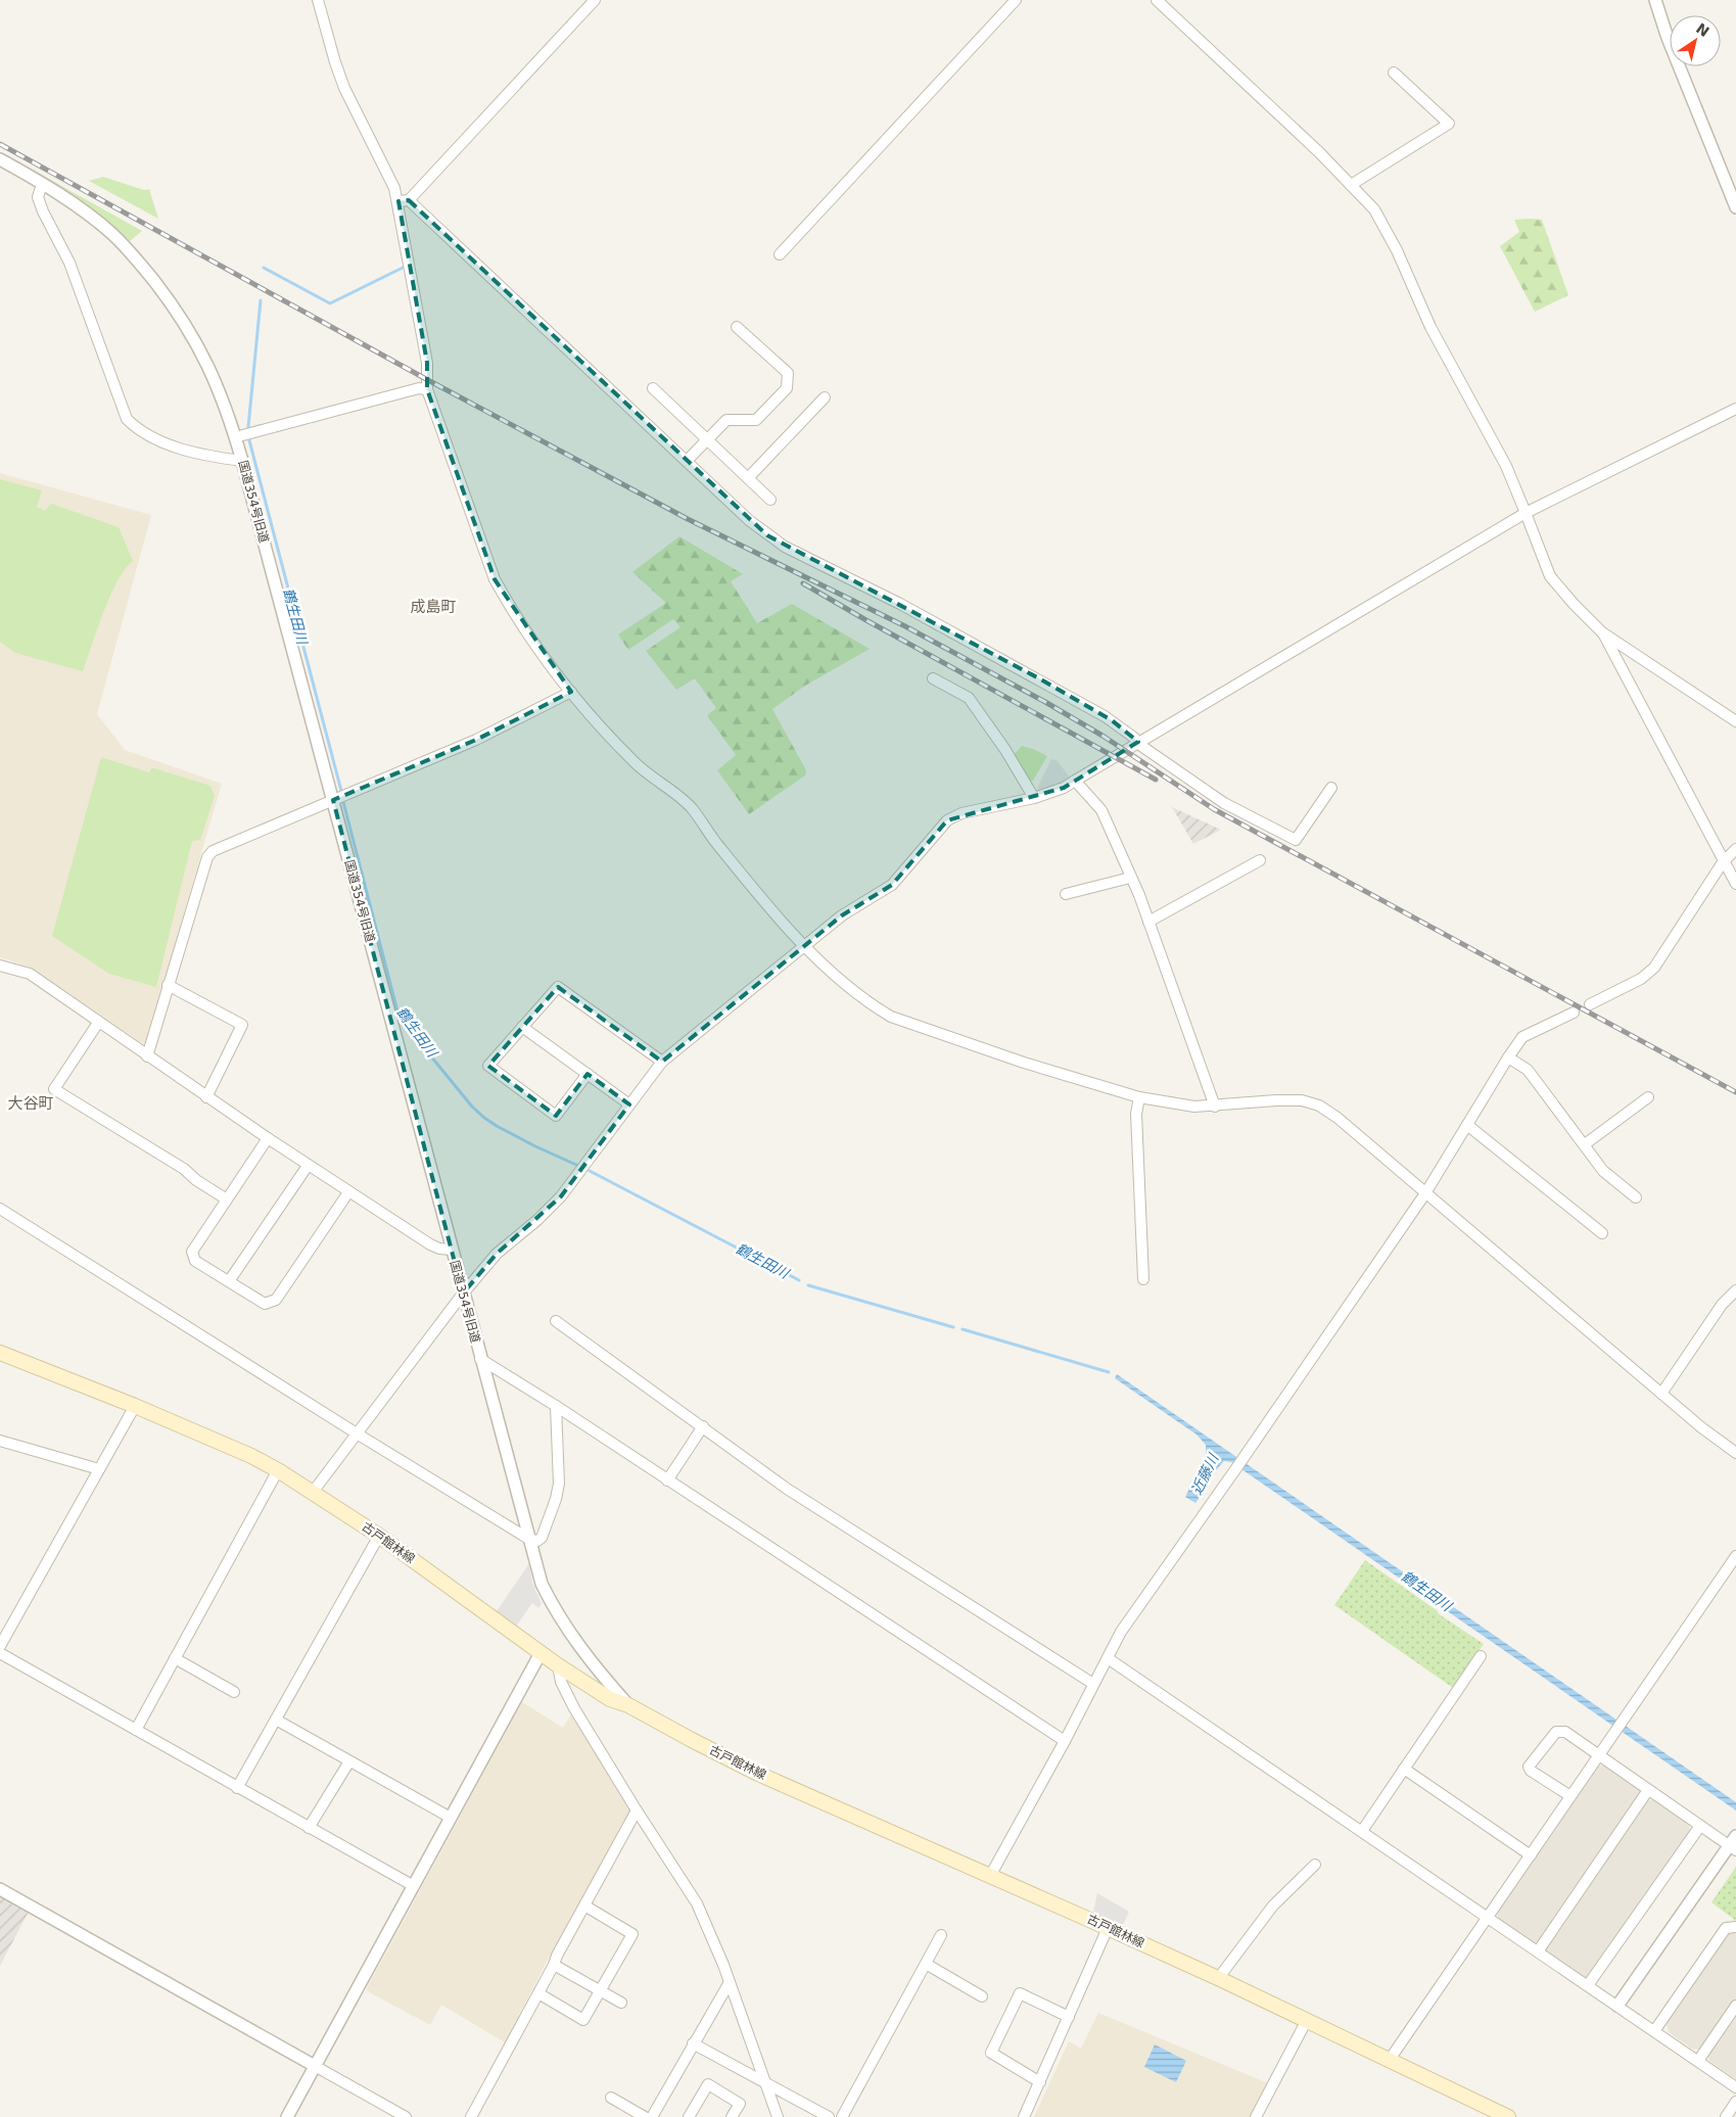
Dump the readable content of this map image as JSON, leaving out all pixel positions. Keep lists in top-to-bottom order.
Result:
{
  "streets": {
    "main road": ["古戸館林線"],
    "street": ["国道354号旧道"]
  },
  "crossings": [
    ["国道354号旧道", "古戸館林線"]
  ],
  "districts": ["成島町", "大谷町"],
  "water": ["鶴生田川", "近藤川"],
  "north": "top right"
}
